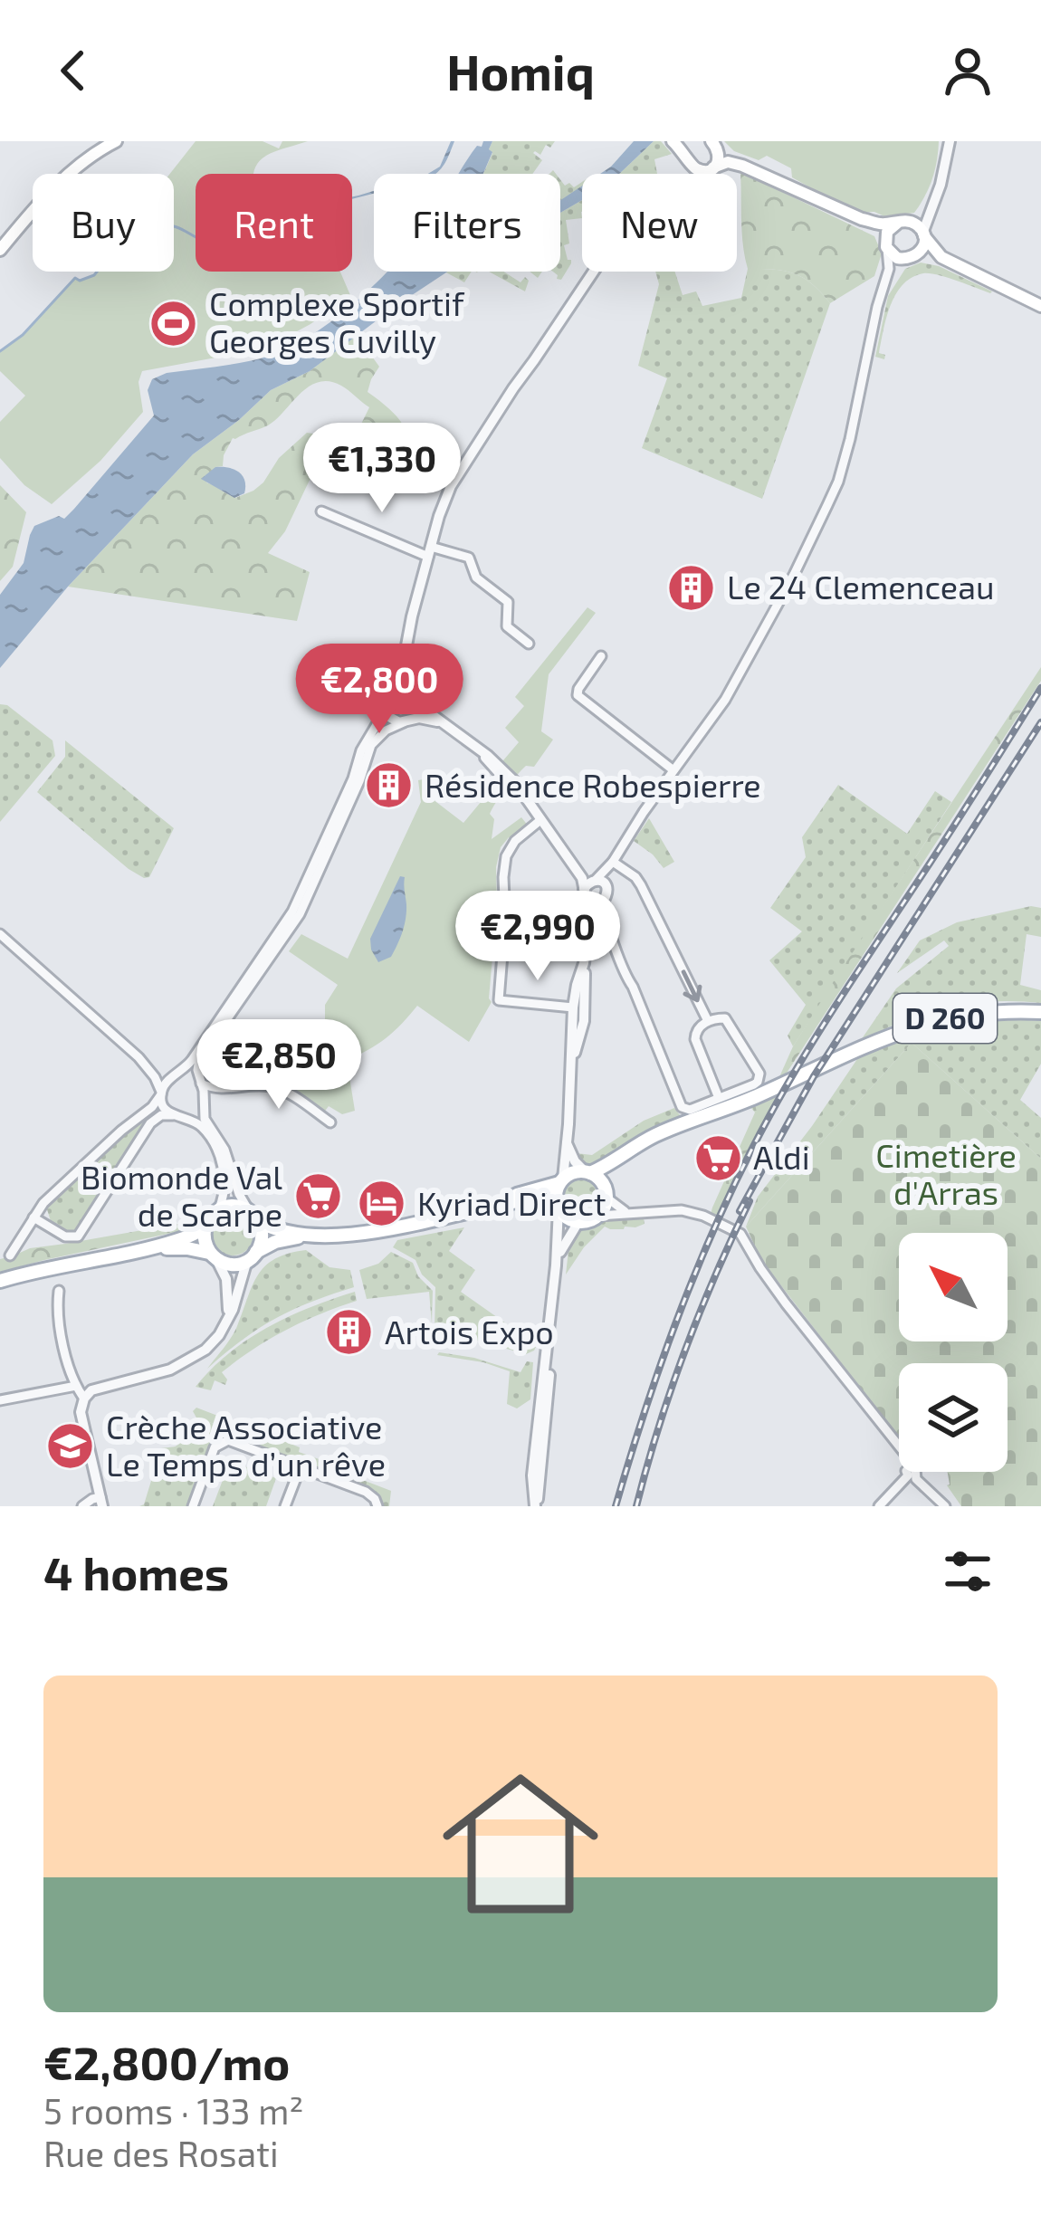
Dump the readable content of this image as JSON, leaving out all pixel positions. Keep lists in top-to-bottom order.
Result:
{
  "streets": {
    "main road": ["D 260"]
  },
  "parks": ["Cimetière d'Arras"],
  "places": {
    "sports": ["Complexe Sportif Georges Cuvilly"],
    "building": ["Le 24 Clemenceau", "Résidence Robespierre", "Artois Expo"],
    "supermarket": ["Aldi", "Biomonde Val de Scarpe"],
    "hotel": ["Kyriad Direct"],
    "school or university": ["Crèche Associative Le Temps d’un rêve"]
  },
  "north": "top left",
  "page": {
    "header": "Homiq",
    "chip": [
      "Buy",
      "Rent",
      "Filters",
      "New"
    ],
    "price": [
      "€1,330",
      "€2,800",
      "€2,990",
      "€2,850"
    ],
    "heading": "4 homes",
    "list": [
      {
        "name": "€2,800/mo",
        "note": "5 rooms · 133 m² · Rue des Rosati"
      }
    ]
  }
}
